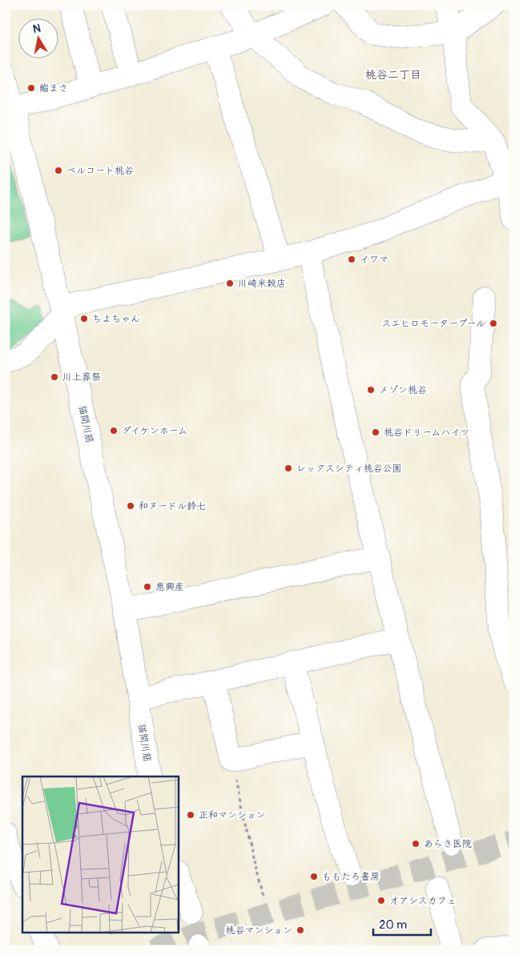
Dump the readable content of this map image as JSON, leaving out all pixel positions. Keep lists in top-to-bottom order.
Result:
{
  "streets": {
    "street": ["猫間川筋"]
  },
  "districts": ["桃谷二丁目"],
  "places": [
    "鮨まさ",
    "ベルコート桃谷",
    "イワマ",
    "川崎米穀店",
    "ちよちゃん",
    "スエヒロモータープール",
    "川上葬祭",
    "メゾン桃谷",
    "ダイケンホーム",
    "桃谷ドリームハイツ",
    "レックスシティ桃谷公園",
    "和ヌードル鈴七",
    "恵興産",
    "正和マンション",
    "あらき医院",
    "ももたろ書房",
    "オアシスカフェ",
    "桃谷マンション"
  ],
  "scale_bar": "20 m",
  "north": "top"
}
